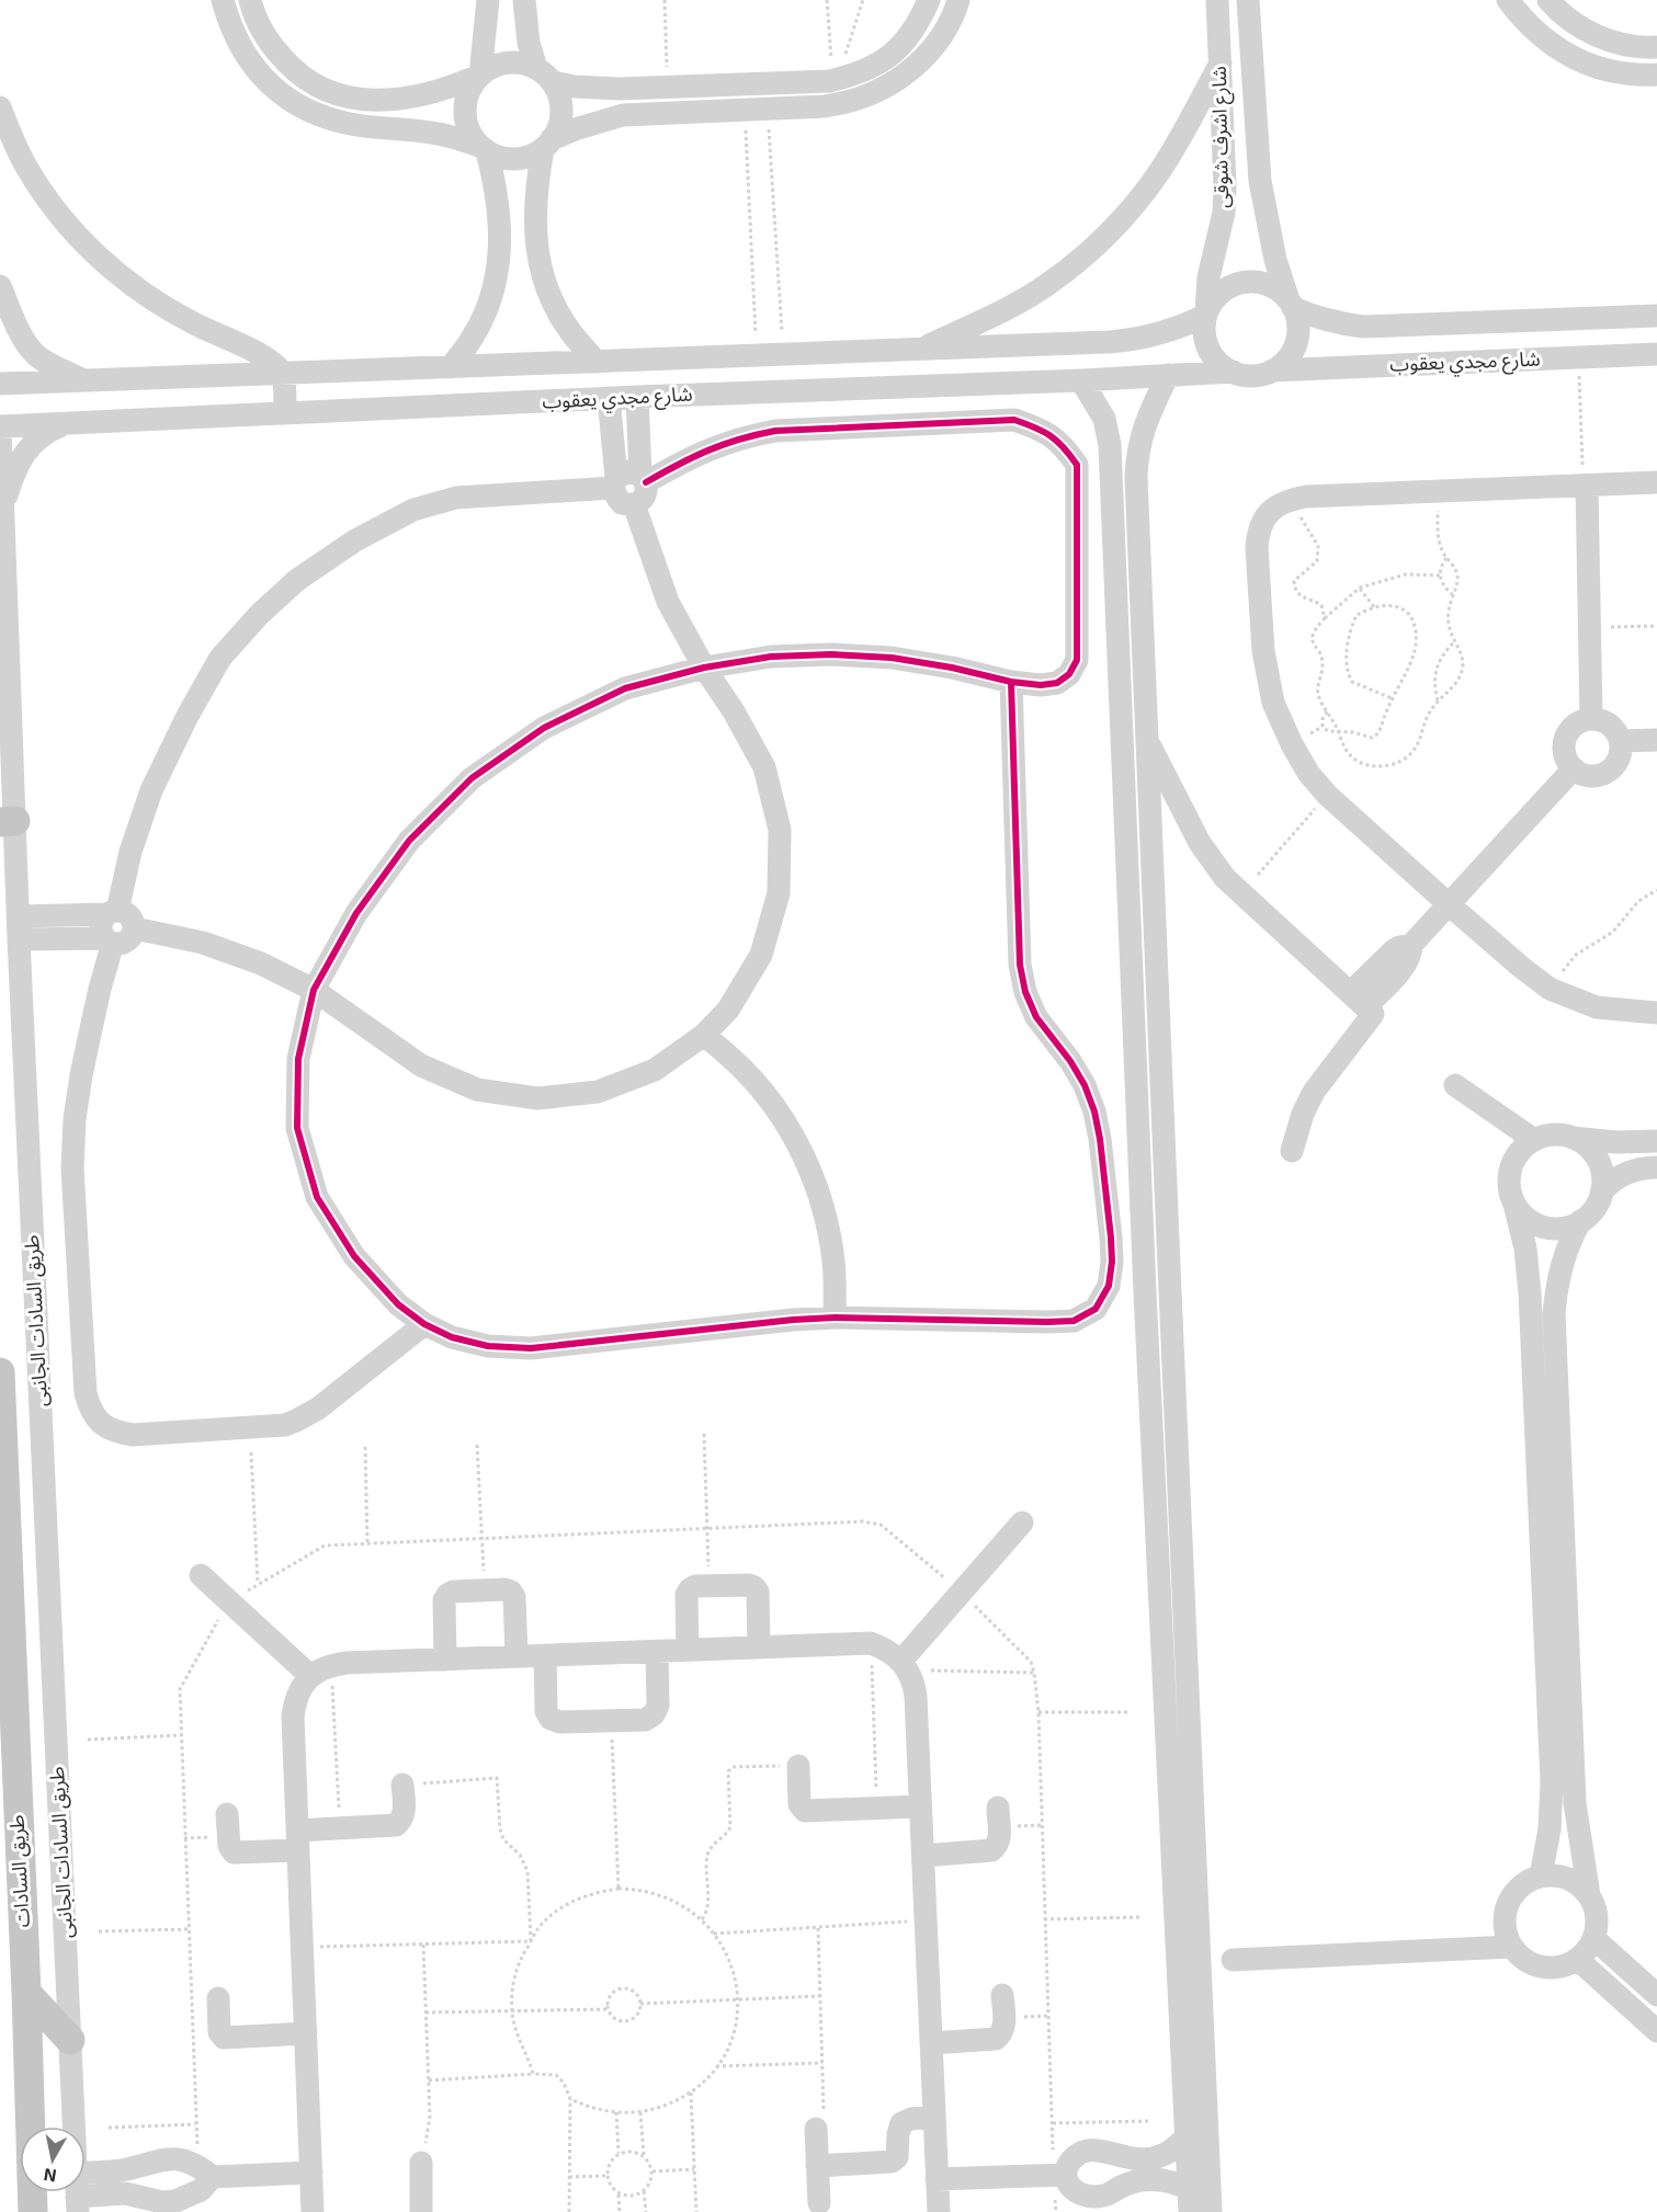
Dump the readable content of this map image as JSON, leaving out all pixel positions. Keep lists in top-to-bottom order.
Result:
{
  "streets": {
    "main road": ["طريق السادات"],
    "street": ["شارع اشرف شوقى", "شارع مجدي يعقوب", "طريق السادات الجانبى"]
  },
  "crossings": [
    ["شارع اشرف شوقى", "شارع مجدي يعقوب"],
    ["شارع مجدي يعقوب", "طريق السادات الجانبى"]
  ],
  "north": "bottom"
}
